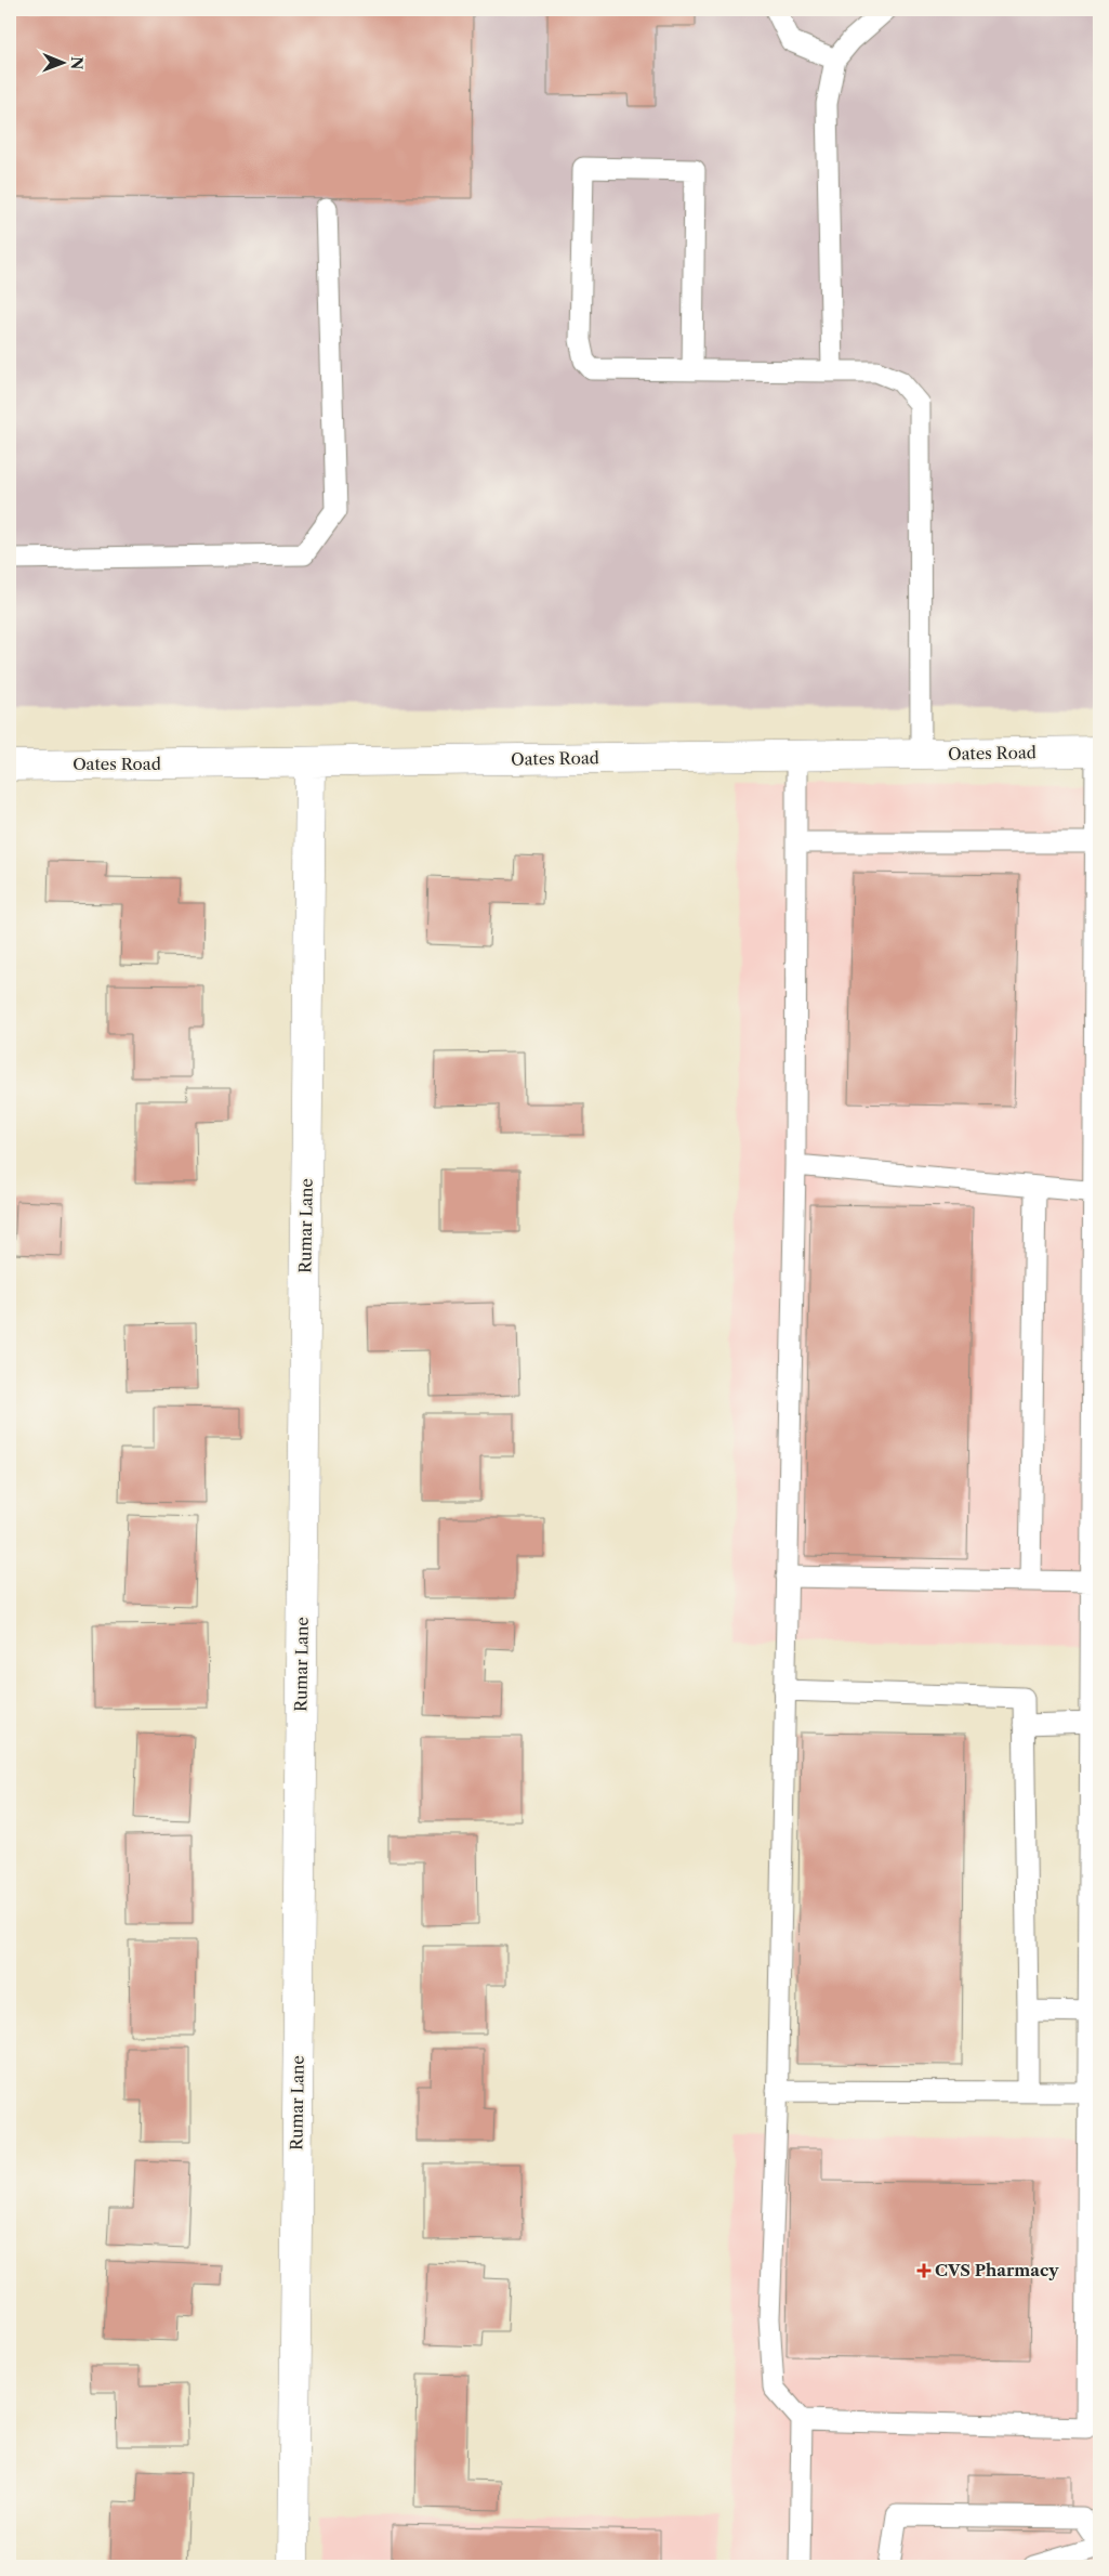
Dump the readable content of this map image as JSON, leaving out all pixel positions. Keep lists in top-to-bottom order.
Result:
{
  "streets": {
    "street": ["Oates Road", "Rumar Lane"]
  },
  "crossings": [
    ["Oates Road", "Rumar Lane"]
  ],
  "places": {
    "health": ["CVS Pharmacy"]
  },
  "north": "right"
}
